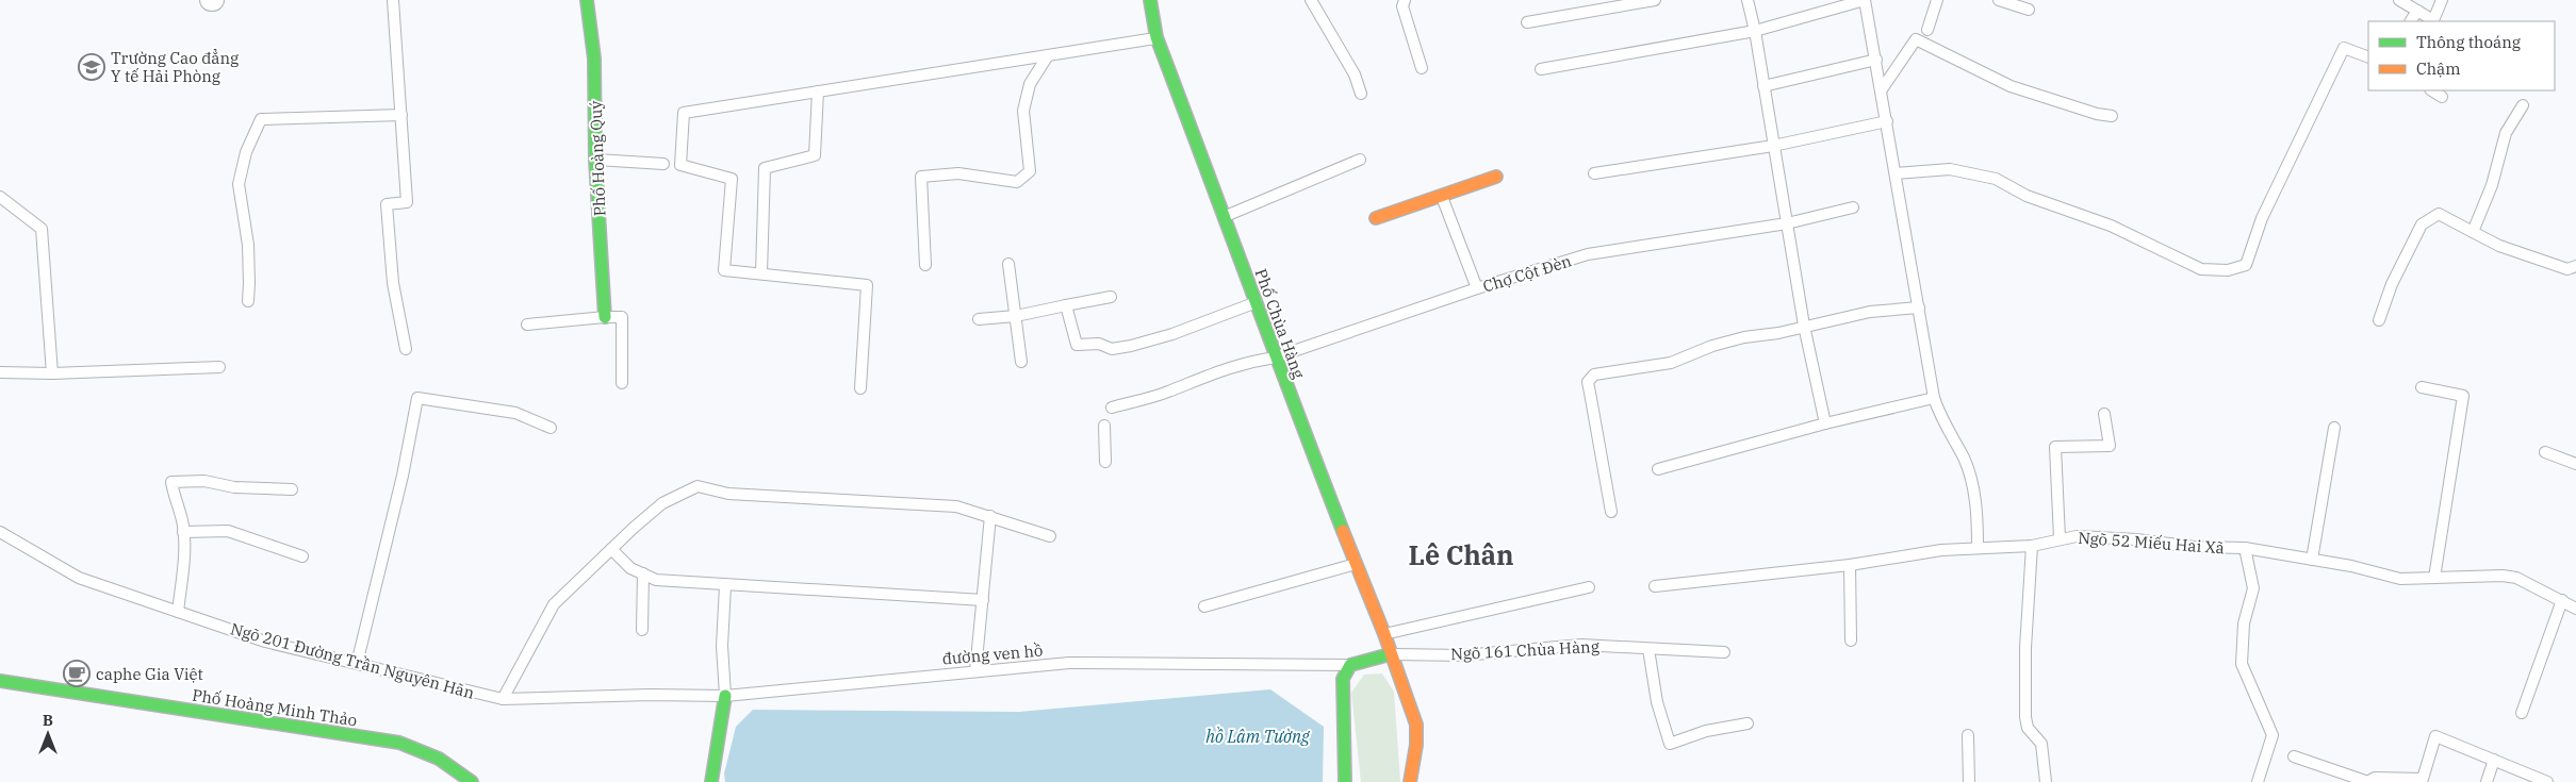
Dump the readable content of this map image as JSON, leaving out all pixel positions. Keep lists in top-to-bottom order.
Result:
{
  "streets": {
    "street": ["Phố Hoàng Quý", "Phố Chùa Hàng", "Phố Hoàng Minh Thảo"],
    "lane": [
      "Chợ Cột Đèn",
      "Ngõ 52 Miếu Hai Xã",
      "Ngõ 161 Chùa Hàng",
      "đường ven hồ",
      "Ngõ 201 Đường Trần Nguyên Hãn"
    ]
  },
  "crossings": [
    ["Chợ Cột Đèn", "Phố Chùa Hàng"],
    ["Phố Chùa Hàng", "Ngõ 161 Chùa Hàng"],
    ["đường ven hồ", "Ngõ 201 Đường Trần Nguyên Hãn"]
  ],
  "districts": ["Lê Chân"],
  "water": ["hồ Lâm Tường"],
  "places": {
    "school or university": ["Trường Cao đẳng Y tế Hải Phòng"],
    "cafe": ["caphe Gia Việt"]
  },
  "legend": ["Thông thoáng", "Chậm"],
  "north": "top"
}
